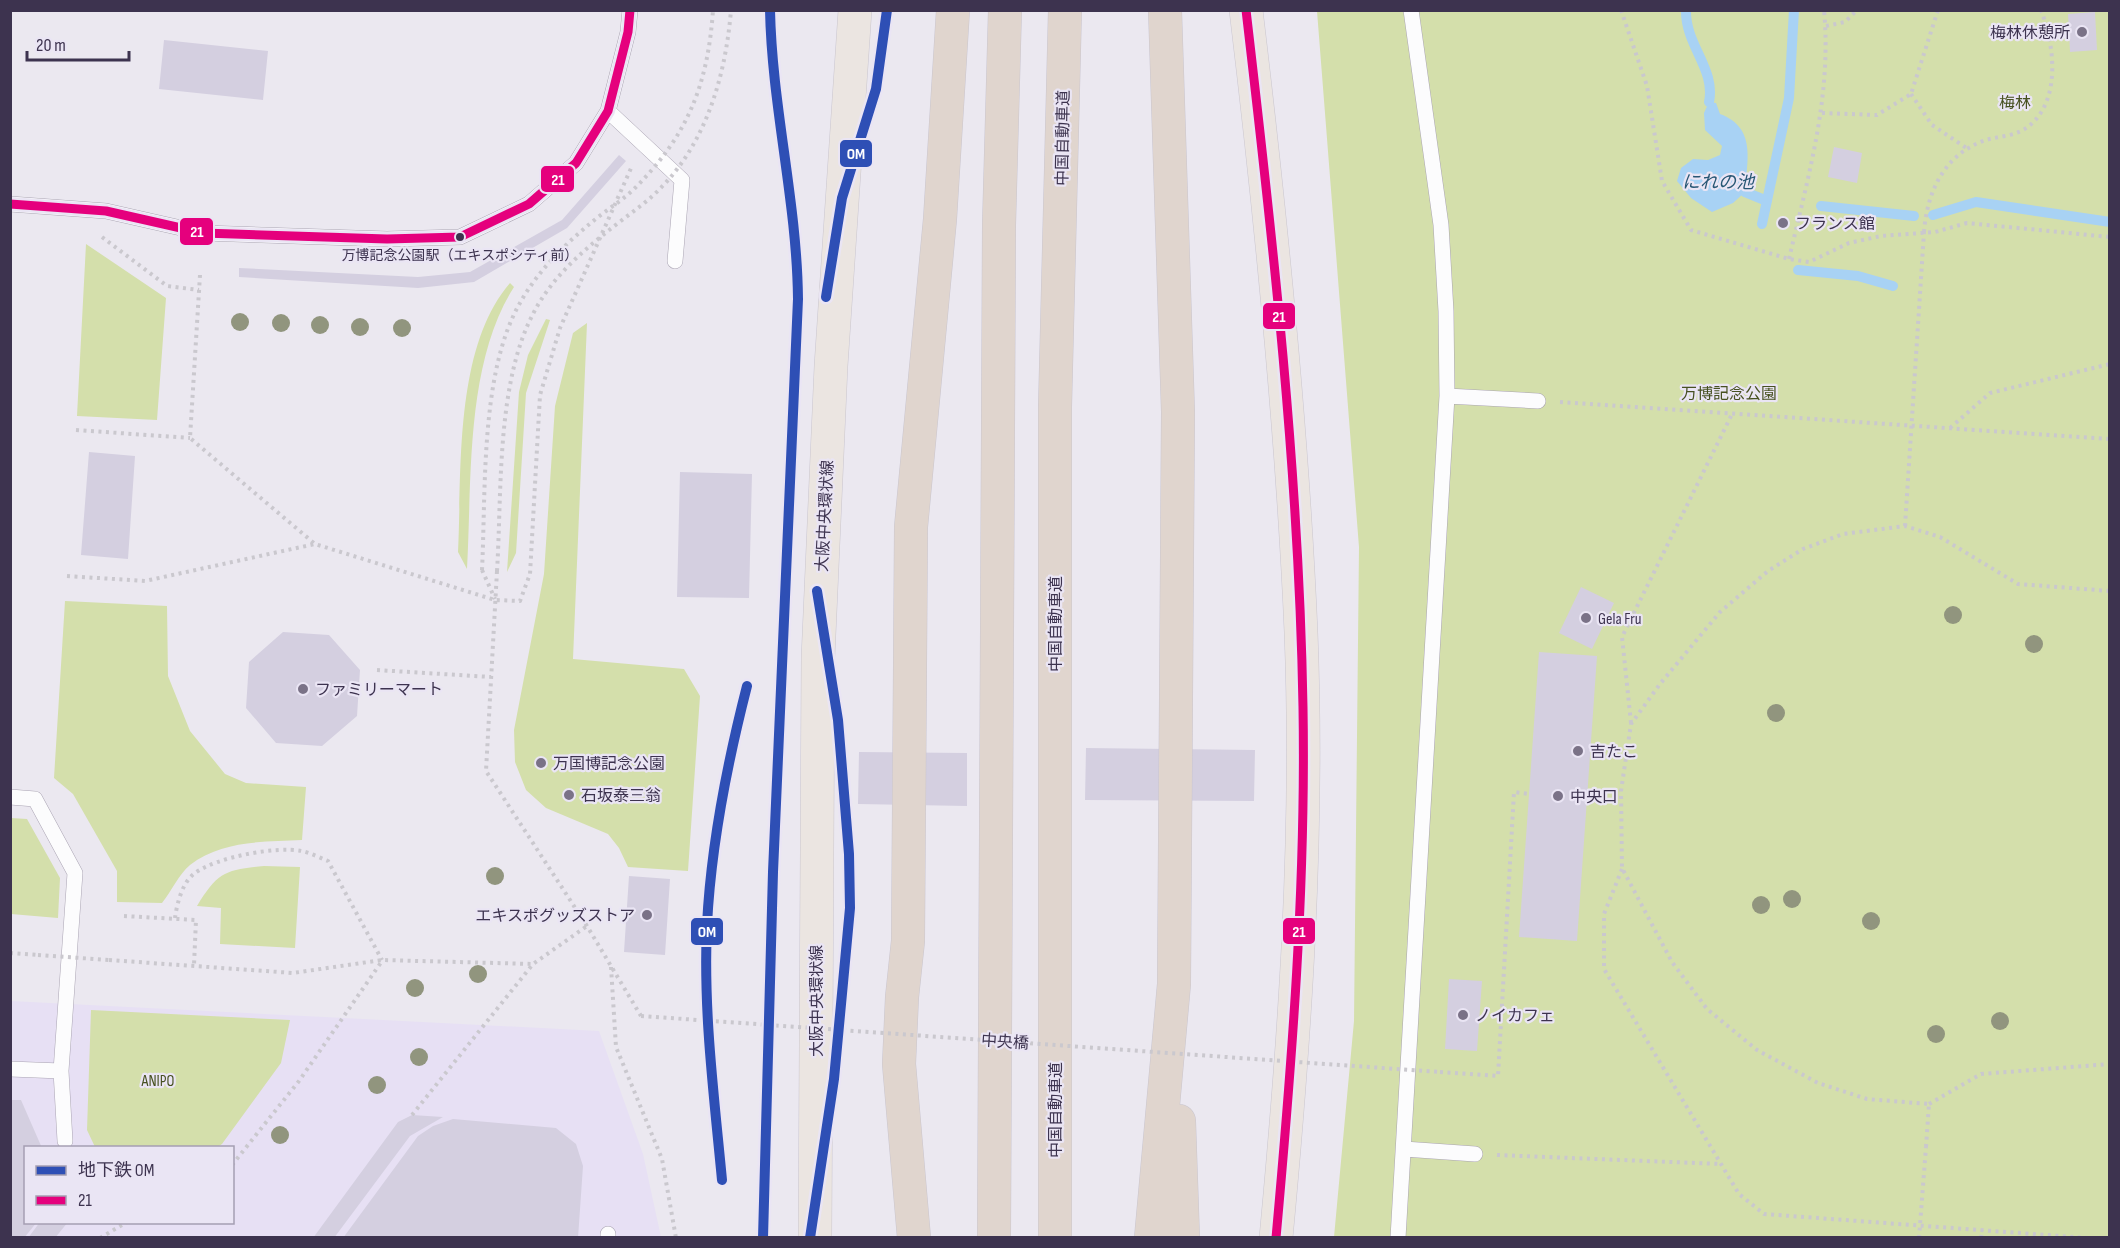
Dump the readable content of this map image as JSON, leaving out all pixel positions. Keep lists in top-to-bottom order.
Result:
{
  "streets": {
    "highway": ["中国自動車道"],
    "main road": ["大阪中央環状線"],
    "path": ["中央橋"]
  },
  "water": ["にれの池"],
  "parks": ["梅林", "万博記念公園", "ANIPO"],
  "places": [
    "梅林休憩所",
    "フランス館",
    "万博記念公園駅（エキスポシティ前）",
    "Gela Fru",
    "ファミリーマート",
    "吉たこ",
    "万国博記念公園",
    "石坂泰三翁",
    "中央口",
    "エキスポグッズストア",
    "ノイカフェ"
  ],
  "lines": ["metro line OM", "transit line 21"],
  "legend": ["地下鉄 OM", "21"],
  "scale_bar": "20 m"
}
